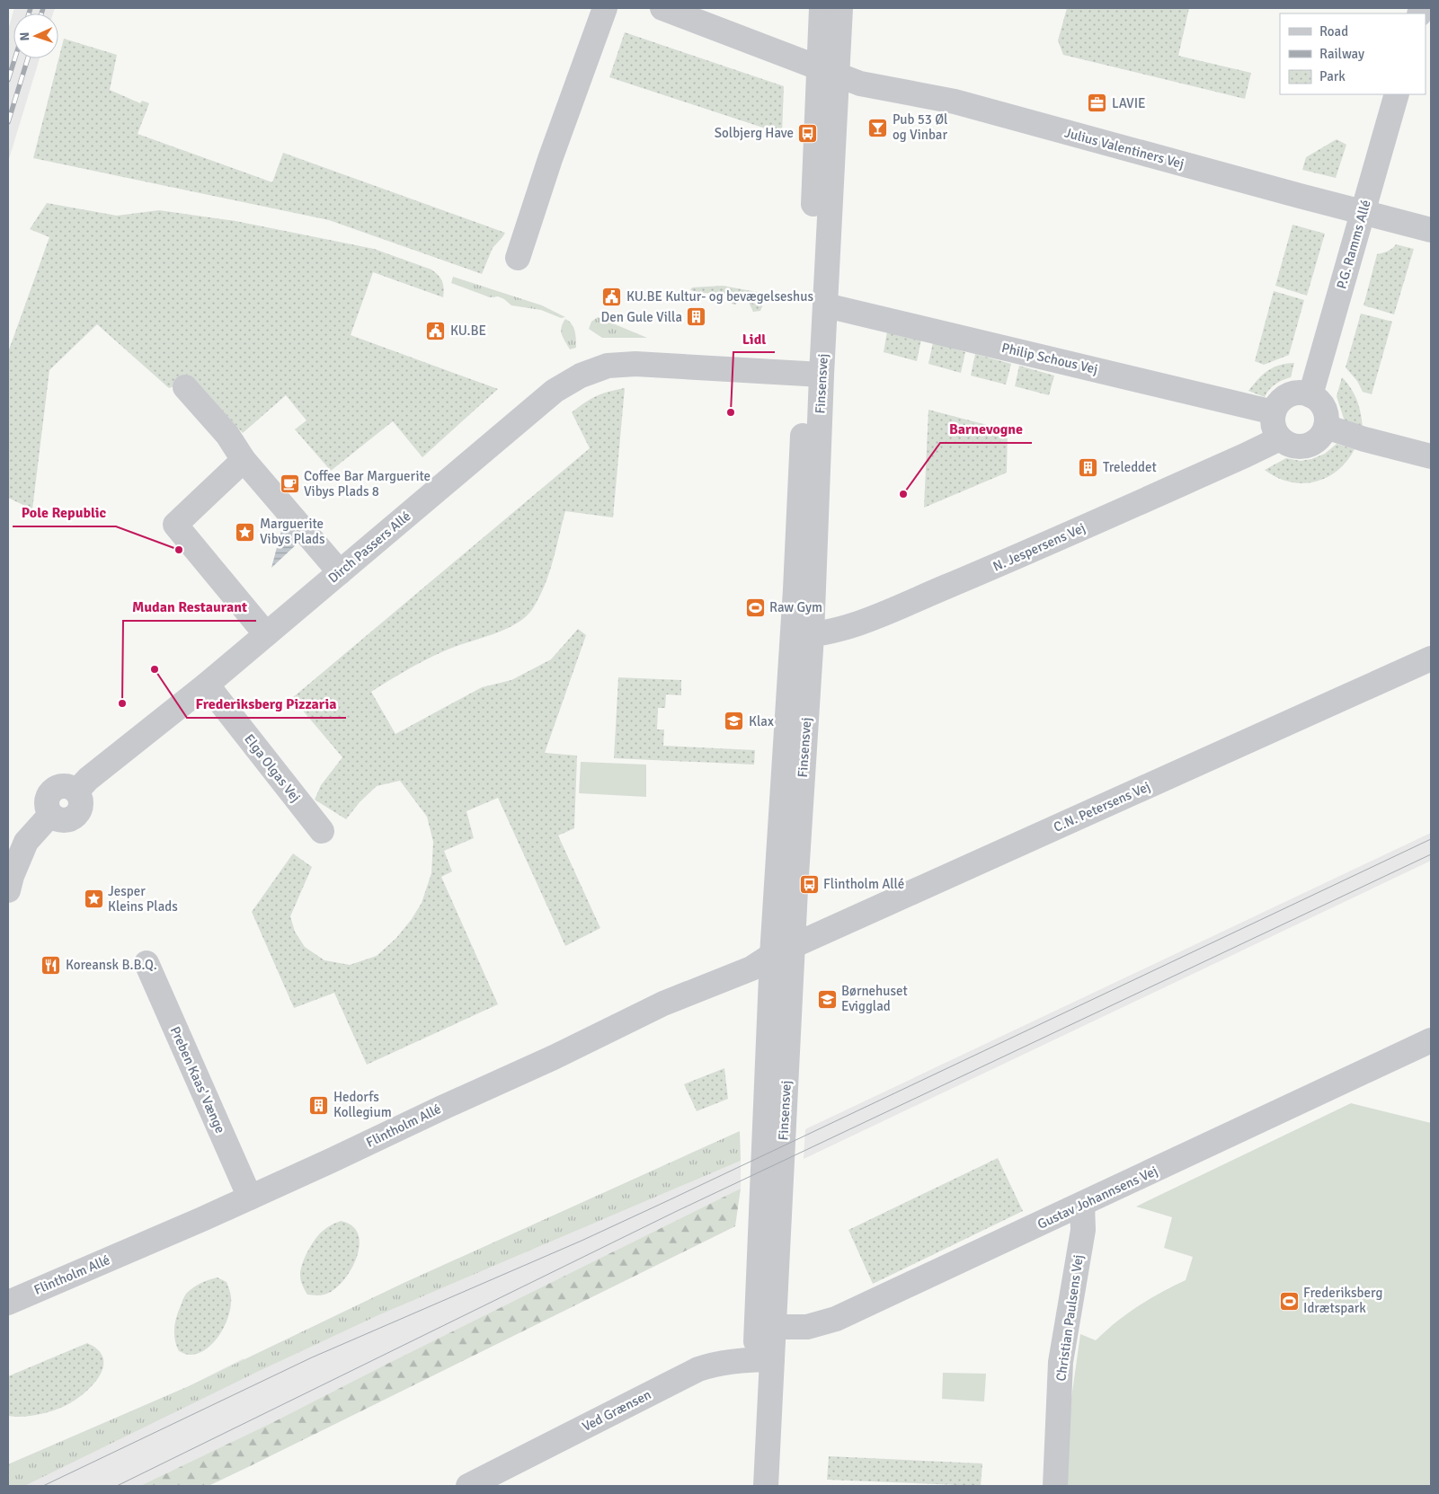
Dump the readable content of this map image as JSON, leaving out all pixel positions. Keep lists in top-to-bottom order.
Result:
{
  "streets": {
    "street": [
      "Julius Valentiners Vej",
      "P.G. Ramms Allé",
      "Philip Schous Vej",
      "Finsensvej",
      "Dirch Passers Allé",
      "N. Jespersens Vej",
      "Elga Olgas Vej",
      "C.N. Petersens Vej",
      "Preben Kaas' Vænge",
      "Flintholm Allé",
      "Gustav Johannsens Vej",
      "Christian Paulsens Vej",
      "Ved Grænsen"
    ]
  },
  "crossings": [
    ["Julius Valentiners Vej", "P.G. Ramms Allé"],
    ["Julius Valentiners Vej", "Finsensvej"],
    ["P.G. Ramms Allé", "Philip Schous Vej"],
    ["P.G. Ramms Allé", "N. Jespersens Vej"],
    ["Philip Schous Vej", "Finsensvej"],
    ["Philip Schous Vej", "N. Jespersens Vej"],
    ["Finsensvej", "Dirch Passers Allé"],
    ["Finsensvej", "N. Jespersens Vej"],
    ["Finsensvej", "C.N. Petersens Vej"],
    ["Finsensvej", "Flintholm Allé"],
    ["Finsensvej", "Gustav Johannsens Vej"],
    ["Finsensvej", "Ved Grænsen"],
    ["Dirch Passers Allé", "Elga Olgas Vej"],
    ["C.N. Petersens Vej", "Flintholm Allé"],
    ["Preben Kaas' Vænge", "Flintholm Allé"],
    ["Gustav Johannsens Vej", "Christian Paulsens Vej"]
  ],
  "places": {
    "office": ["LAVIE"],
    "bar": ["Pub 53 Øl og Vinbar"],
    "bus stop": ["Solbjerg Have", "Flintholm Allé"],
    "public building": ["KU.BE Kultur- og bevægelseshus", "KU.BE"],
    "building": ["Den Gule Villa", "Treleddet", "Hedorfs Kollegium"],
    "other": [
      "Lidl",
      "Barnevogne",
      "Pole Republic",
      "Frederiksberg Pizzaria",
      "Mudan Restaurant"
    ],
    "cafe": ["Coffee Bar Marguerite Vibys Plads 8"],
    "place": ["Marguerite Vibys Plads", "Jesper Kleins Plads"],
    "sports": ["Raw Gym", "Frederiksberg Idrætspark"],
    "school or university": ["Klax", "Børnehuset Evigglad"],
    "restaurant": ["Koreansk B.B.Q."]
  },
  "legend": ["Road", "Railway", "Park"],
  "north": "left"
}
